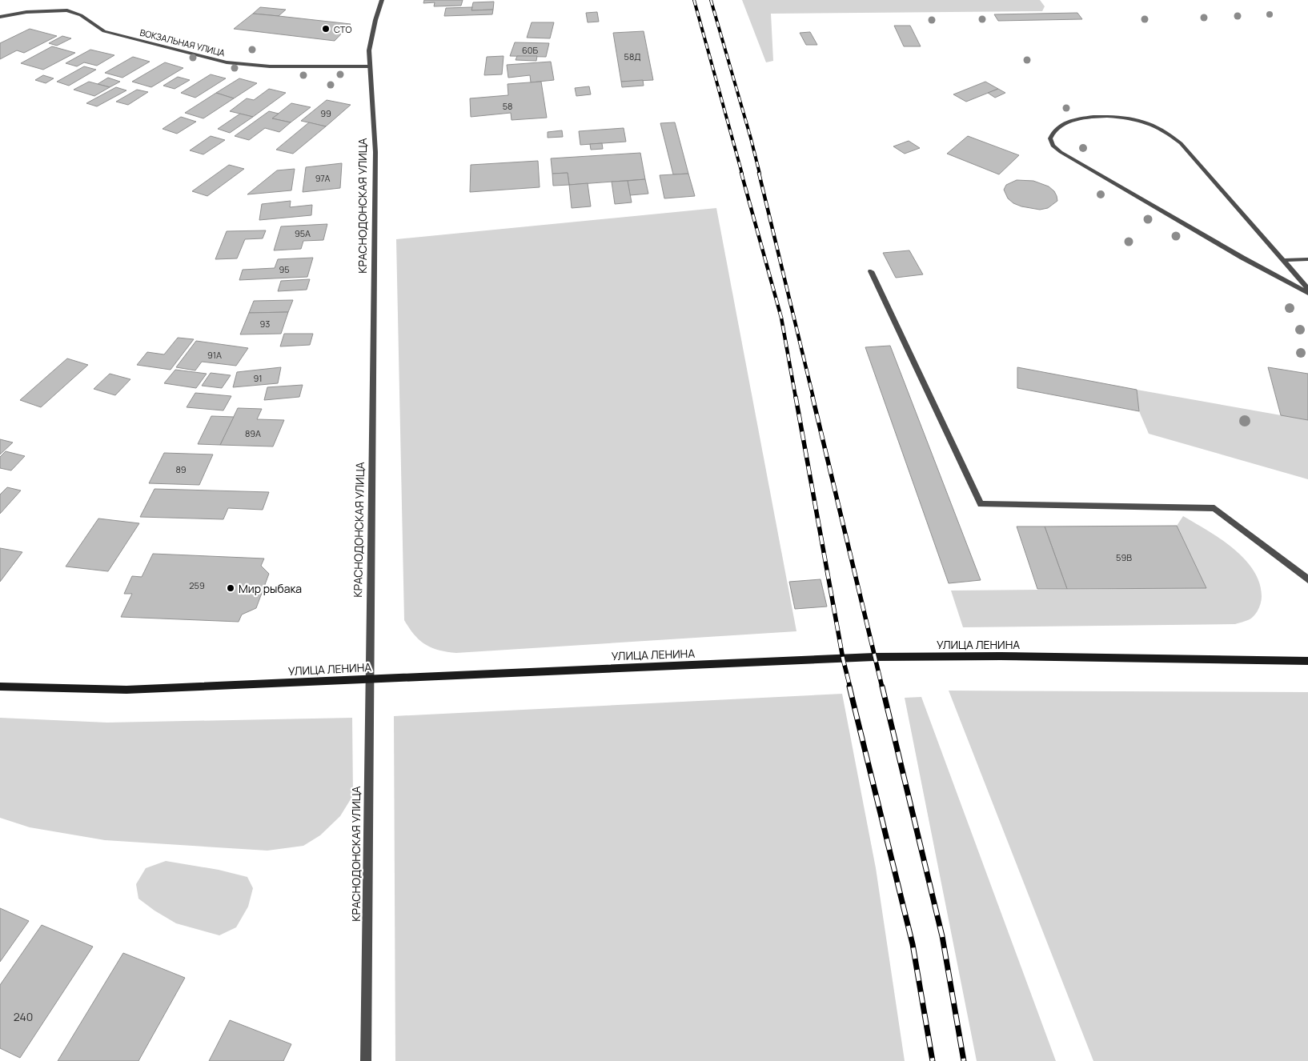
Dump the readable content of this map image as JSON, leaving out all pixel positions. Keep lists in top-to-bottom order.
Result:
{
  "streets": {
    "main road": ["УЛИЦА ЛЕНИНА"],
    "street": ["ВОКЗАЛЬНАЯ УЛИЦА", "КРАСНОДОНСКАЯ УЛИЦА"]
  },
  "crossings": [
    ["ВОКЗАЛЬНАЯ УЛИЦА", "КРАСНОДОНСКАЯ УЛИЦА"],
    ["КРАСНОДОНСКАЯ УЛИЦА", "УЛИЦА ЛЕНИНА"]
  ],
  "places": ["СТО", "Мир рыбака"],
  "house_numbers": [
    "60Б",
    "58Д",
    "58",
    "99",
    "97А",
    "95А",
    "95",
    "93",
    "91А",
    "91",
    "89А",
    "89",
    "59В",
    "259",
    "240"
  ]
}
